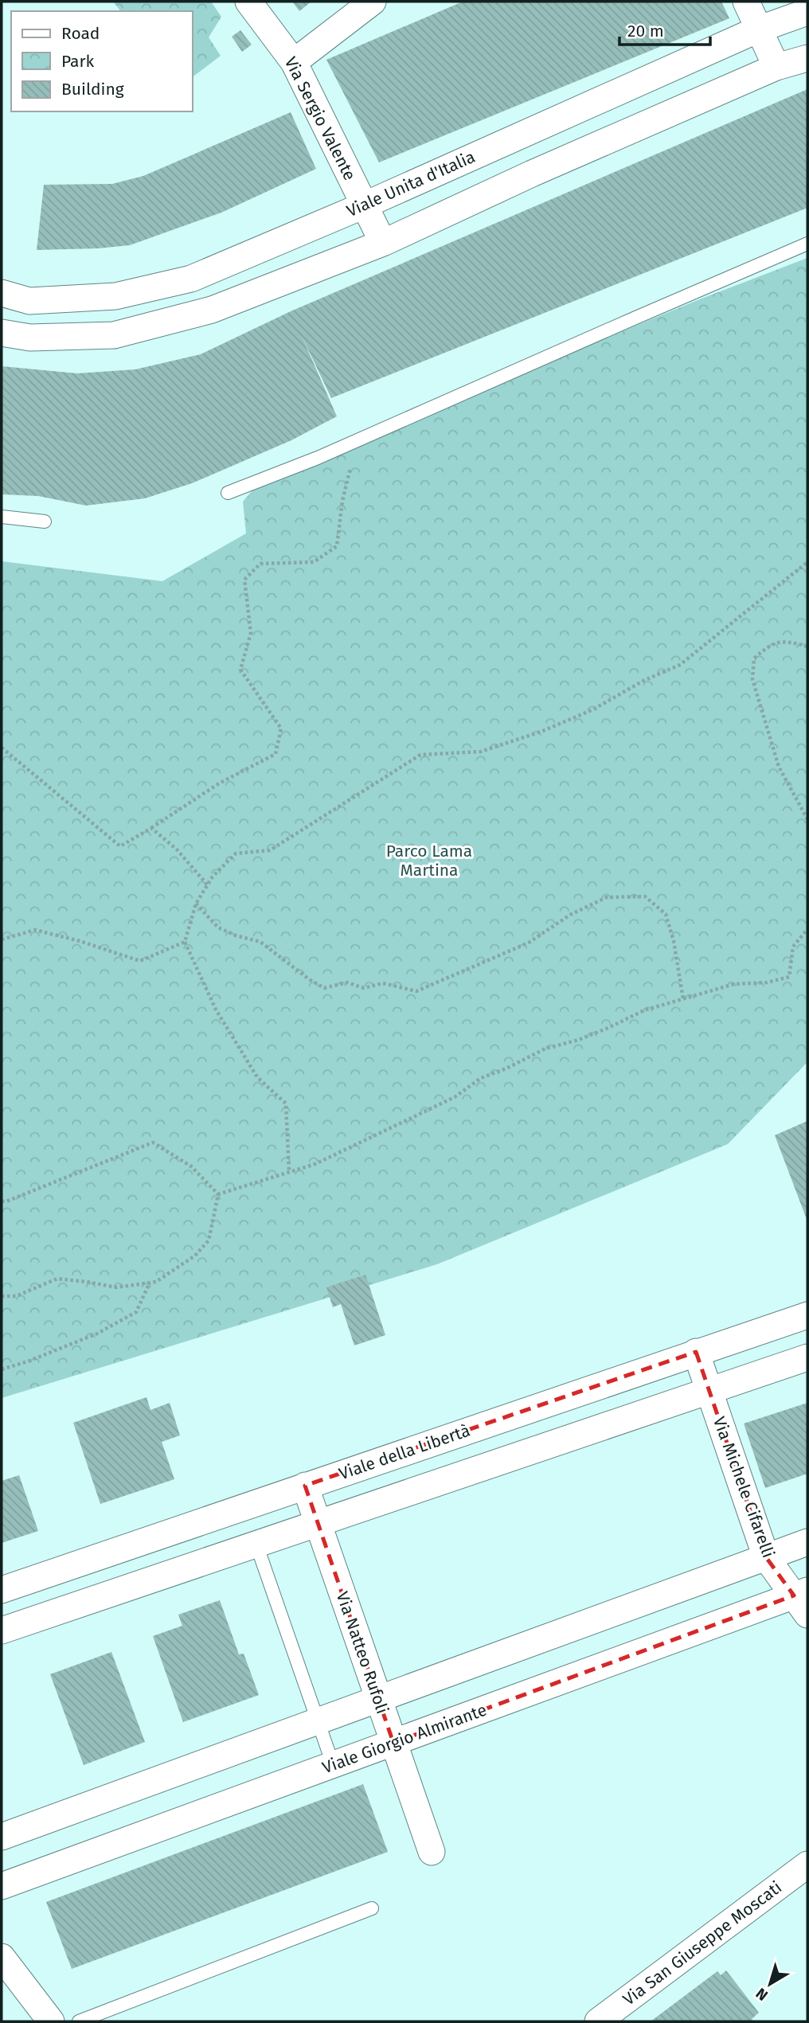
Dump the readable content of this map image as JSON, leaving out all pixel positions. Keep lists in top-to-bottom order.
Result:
{
  "streets": {
    "street": [
      "Via Sergio Valente",
      "Viale Unita d'Italia",
      "Viale della Libertà",
      "Via Michele Cifarelli",
      "Via Natteo Rufoli",
      "Viale Giorgio Almirante",
      "Via San Giuseppe Moscati"
    ]
  },
  "crossings": [
    ["Via Sergio Valente", "Viale Unita d'Italia"],
    ["Viale della Libertà", "Via Michele Cifarelli"],
    ["Viale della Libertà", "Via Natteo Rufoli"],
    ["Via Michele Cifarelli", "Viale Giorgio Almirante"],
    ["Via Natteo Rufoli", "Viale Giorgio Almirante"]
  ],
  "parks": ["Parco Lama Martina"],
  "legend": ["Road", "Park", "Building"],
  "scale_bar": "20 m",
  "north": "bottom left"
}
